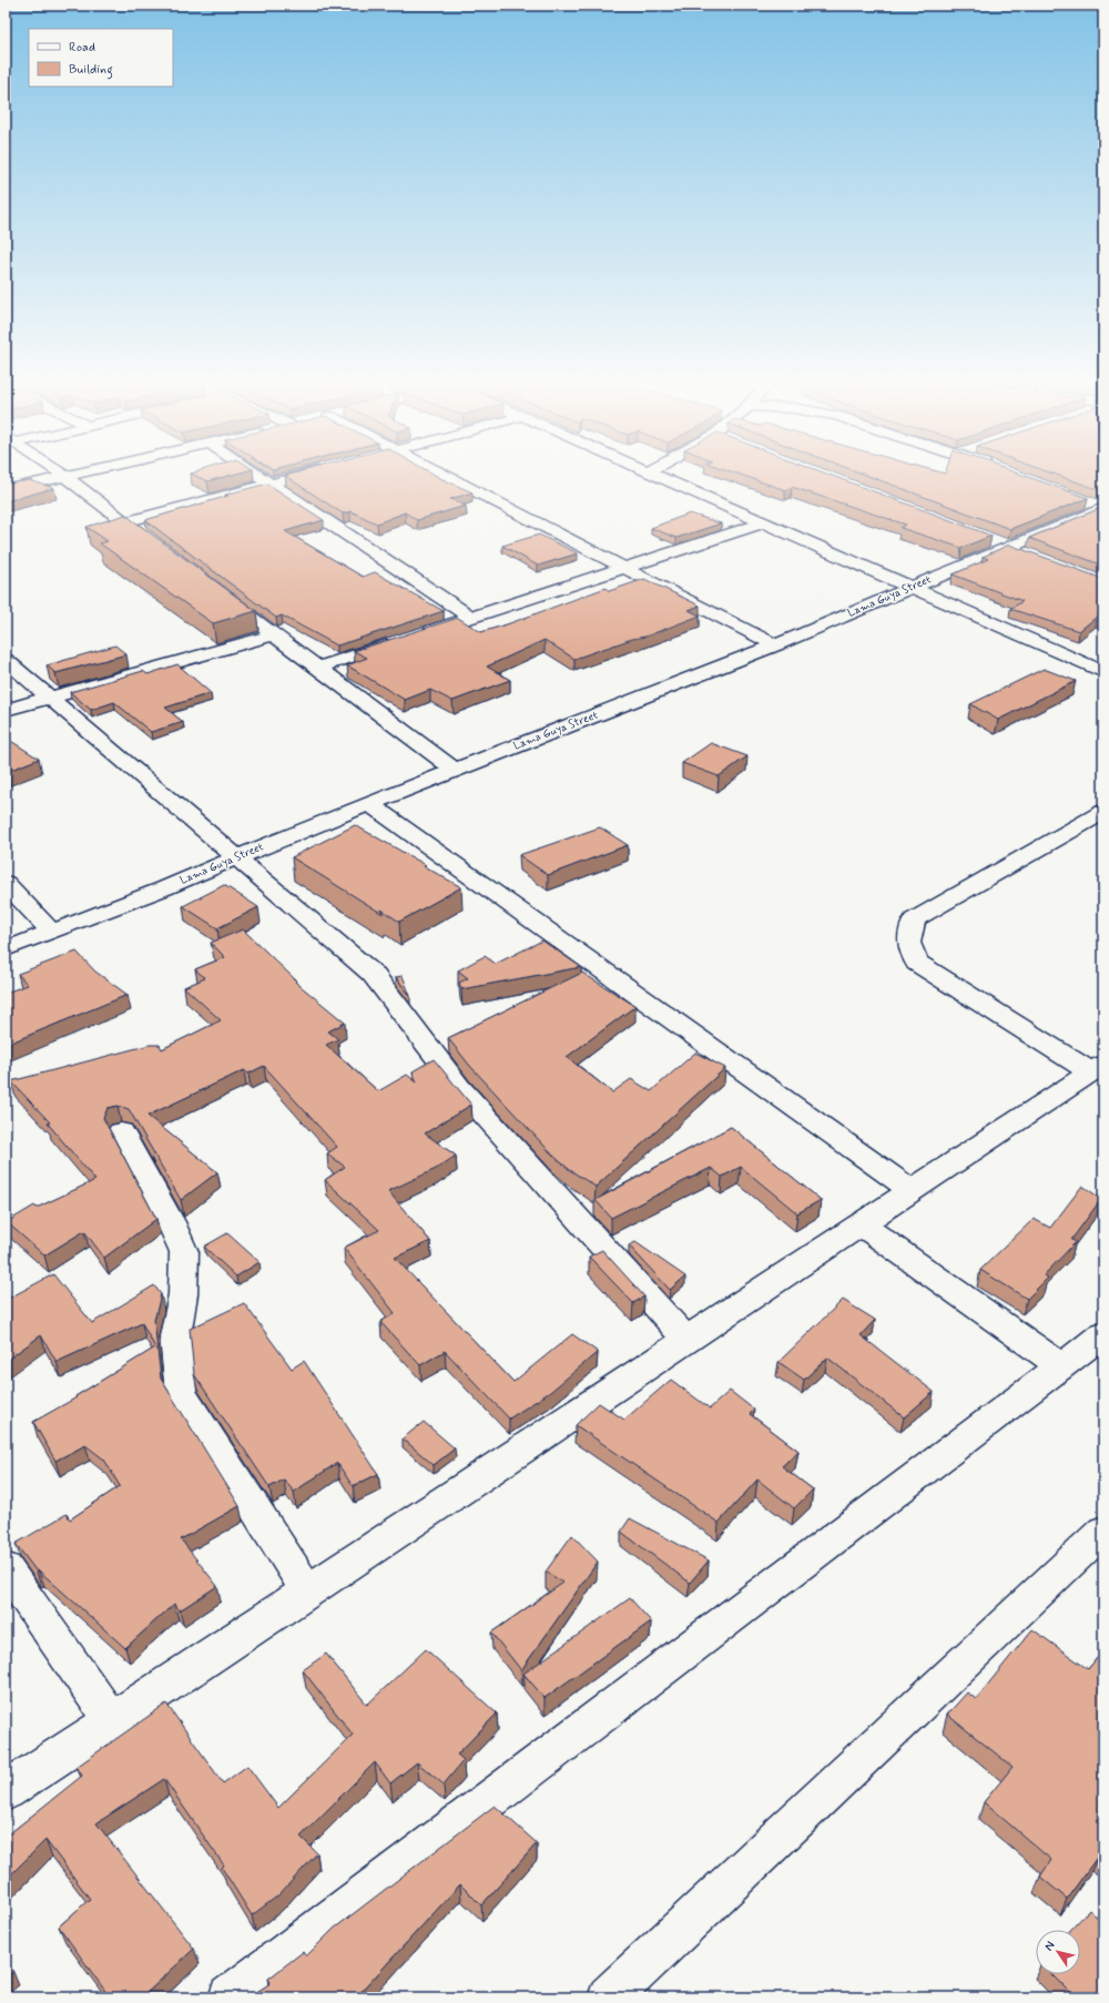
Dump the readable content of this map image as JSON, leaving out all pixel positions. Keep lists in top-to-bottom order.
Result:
{
  "streets": {
    "street": ["Lama Guya Street"]
  },
  "legend": ["Road", "Building"],
  "north": "top left"
}
